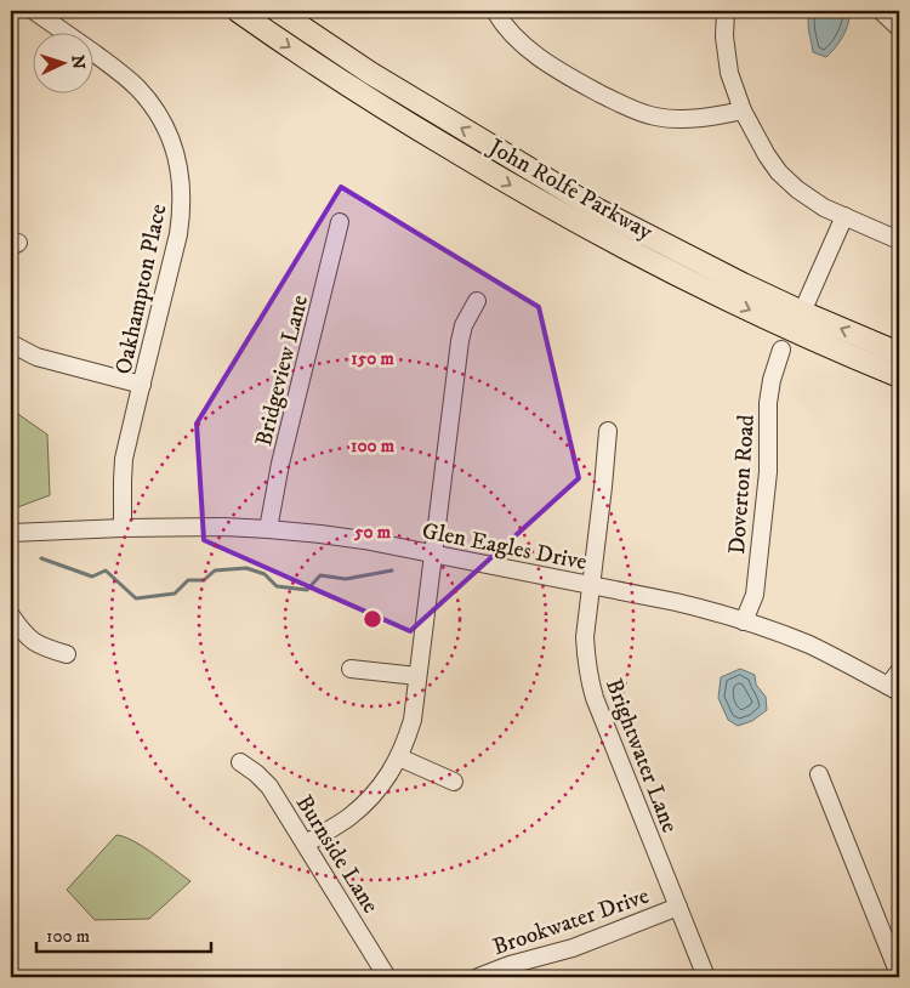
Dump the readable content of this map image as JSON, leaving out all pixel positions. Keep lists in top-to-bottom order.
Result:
{
  "streets": {
    "main road": ["John Rolfe Parkway"],
    "street": [
      "Oakhampton Place",
      "Bridgeview Lane",
      "Doverton Road",
      "Glen Eagles Drive",
      "Brightwater Lane",
      "Burnside Lane",
      "Brookwater Drive"
    ]
  },
  "crossings": [
    ["Oakhampton Place", "Glen Eagles Drive"],
    ["Bridgeview Lane", "Glen Eagles Drive"],
    ["Doverton Road", "Glen Eagles Drive"],
    ["Glen Eagles Drive", "Brightwater Lane"],
    ["Brightwater Lane", "Brookwater Drive"]
  ],
  "scale_bar": "100 m",
  "north": "right",
  "rings": ["150 m", "100 m", "50 m"]
}
